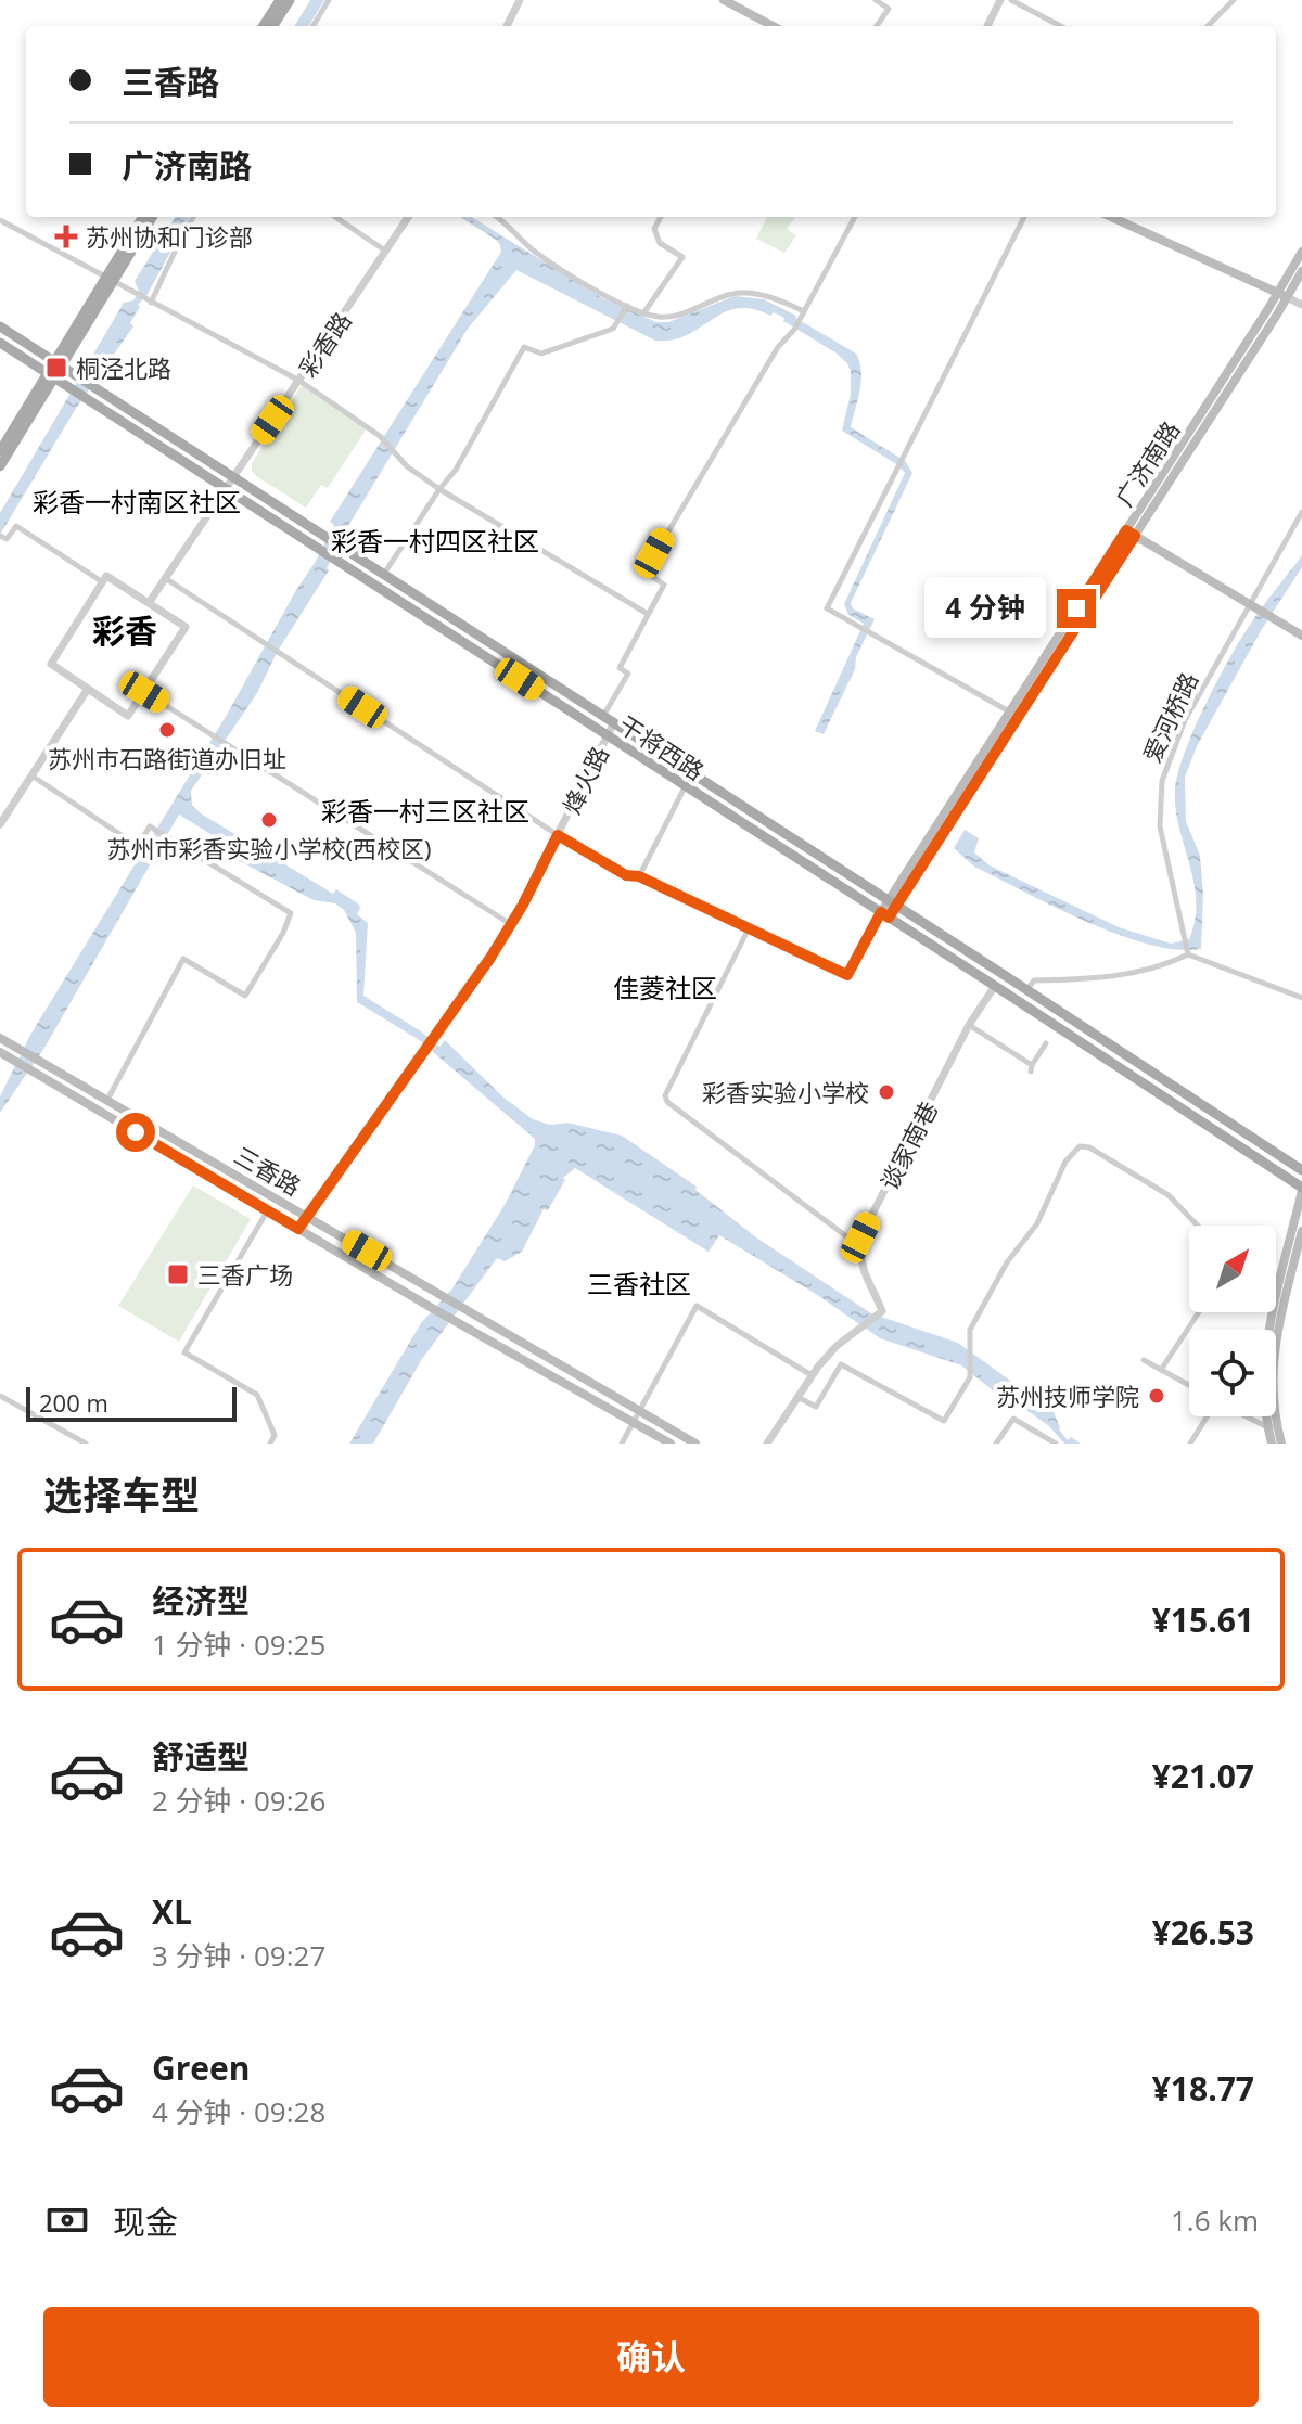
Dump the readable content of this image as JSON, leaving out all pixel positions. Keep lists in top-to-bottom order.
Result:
{
  "streets": {
    "main road": ["广济南路", "干将西路", "三香路"],
    "street": [
      "彩香路",
      "爱河桥路",
      "烽火路",
      "谈家南巷"
    ]
  },
  "crossings": [
    ["彩香路", "干将西路"],
    ["广济南路", "干将西路"],
    ["干将西路", "烽火路"],
    ["干将西路", "谈家南巷"],
    ["烽火路", "三香路"]
  ],
  "districts": [
    "彩香一村南区社区",
    "彩香一村四区社区",
    "彩香",
    "彩香一村三区社区",
    "佳菱社区",
    "三香社区"
  ],
  "places": {
    "health": ["苏州协和门诊部"],
    "transit": ["桐泾北路", "三香广场"],
    "other": [
      "苏州市石路街道办旧址",
      "苏州市彩香实验小学校(西校区)",
      "彩香实验小学校",
      "苏州技师学院"
    ]
  },
  "scale_bar": "200 m",
  "north": "top right",
  "page": {
    "banner": ["三香路", "广济南路"],
    "bubble": "4 分钟",
    "scale": "200 m",
    "heading": "选择车型",
    "list": [
      {
        "name": "经济型",
        "note": "1 分钟 · 09:25",
        "value": "¥15.61"
      },
      {
        "name": "舒适型",
        "note": "2 分钟 · 09:26",
        "value": "¥21.07"
      },
      {
        "name": "XL",
        "note": "3 分钟 · 09:27",
        "value": "¥26.53"
      },
      {
        "name": "Green",
        "note": "4 分钟 · 09:28",
        "value": "¥18.77"
      }
    ],
    "pay": ["现金", "1.6 km"],
    "buttons": "确认"
  }
}
